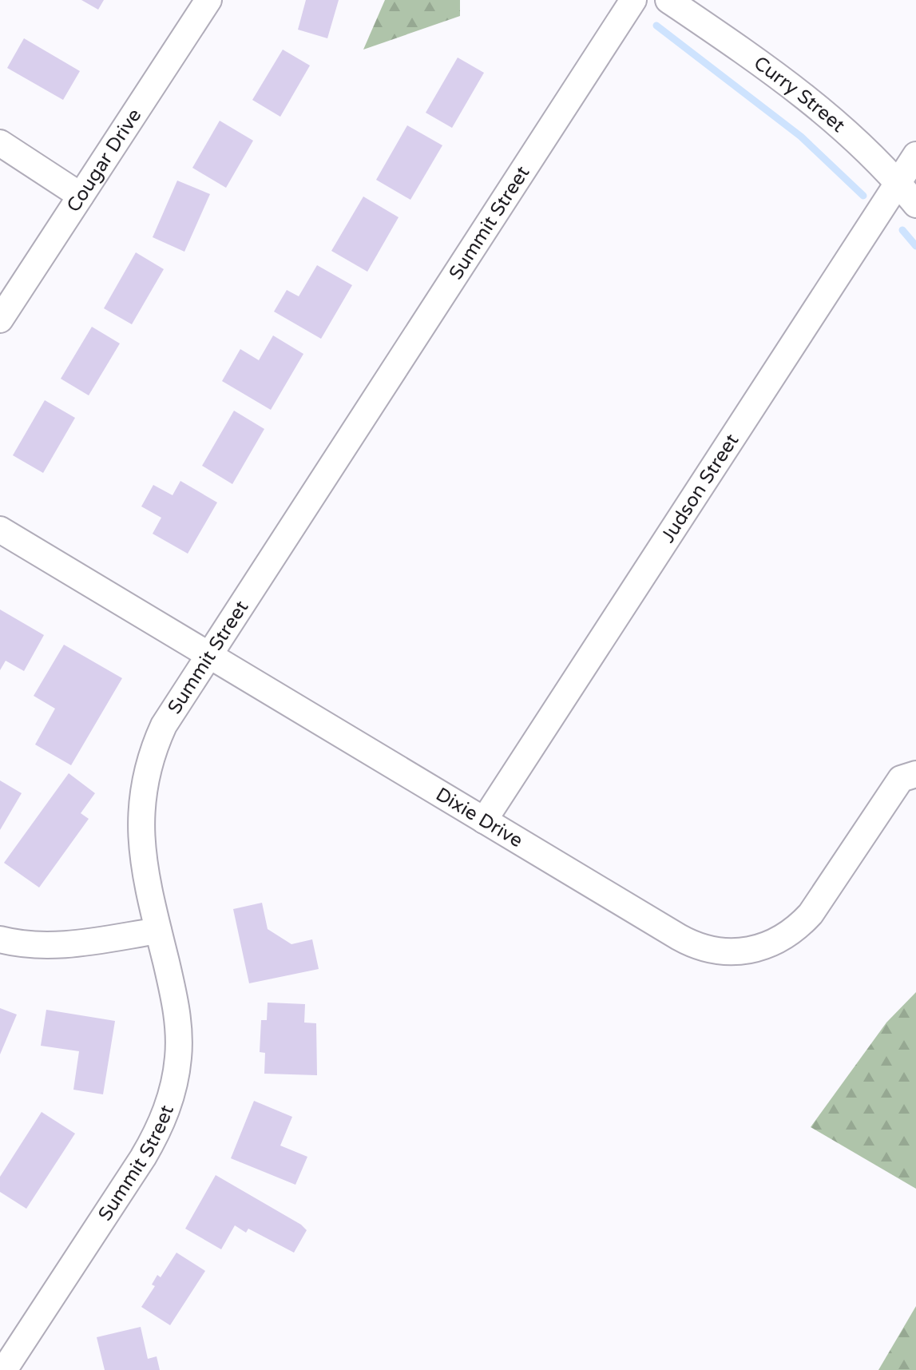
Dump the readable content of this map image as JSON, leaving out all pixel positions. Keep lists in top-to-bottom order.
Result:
{
  "streets": {
    "street": [
      "Curry Street",
      "Cougar Drive",
      "Summit Street",
      "Judson Street",
      "Dixie Drive"
    ]
  },
  "crossings": [
    ["Curry Street", "Judson Street"],
    ["Summit Street", "Dixie Drive"],
    ["Judson Street", "Dixie Drive"]
  ]
}
